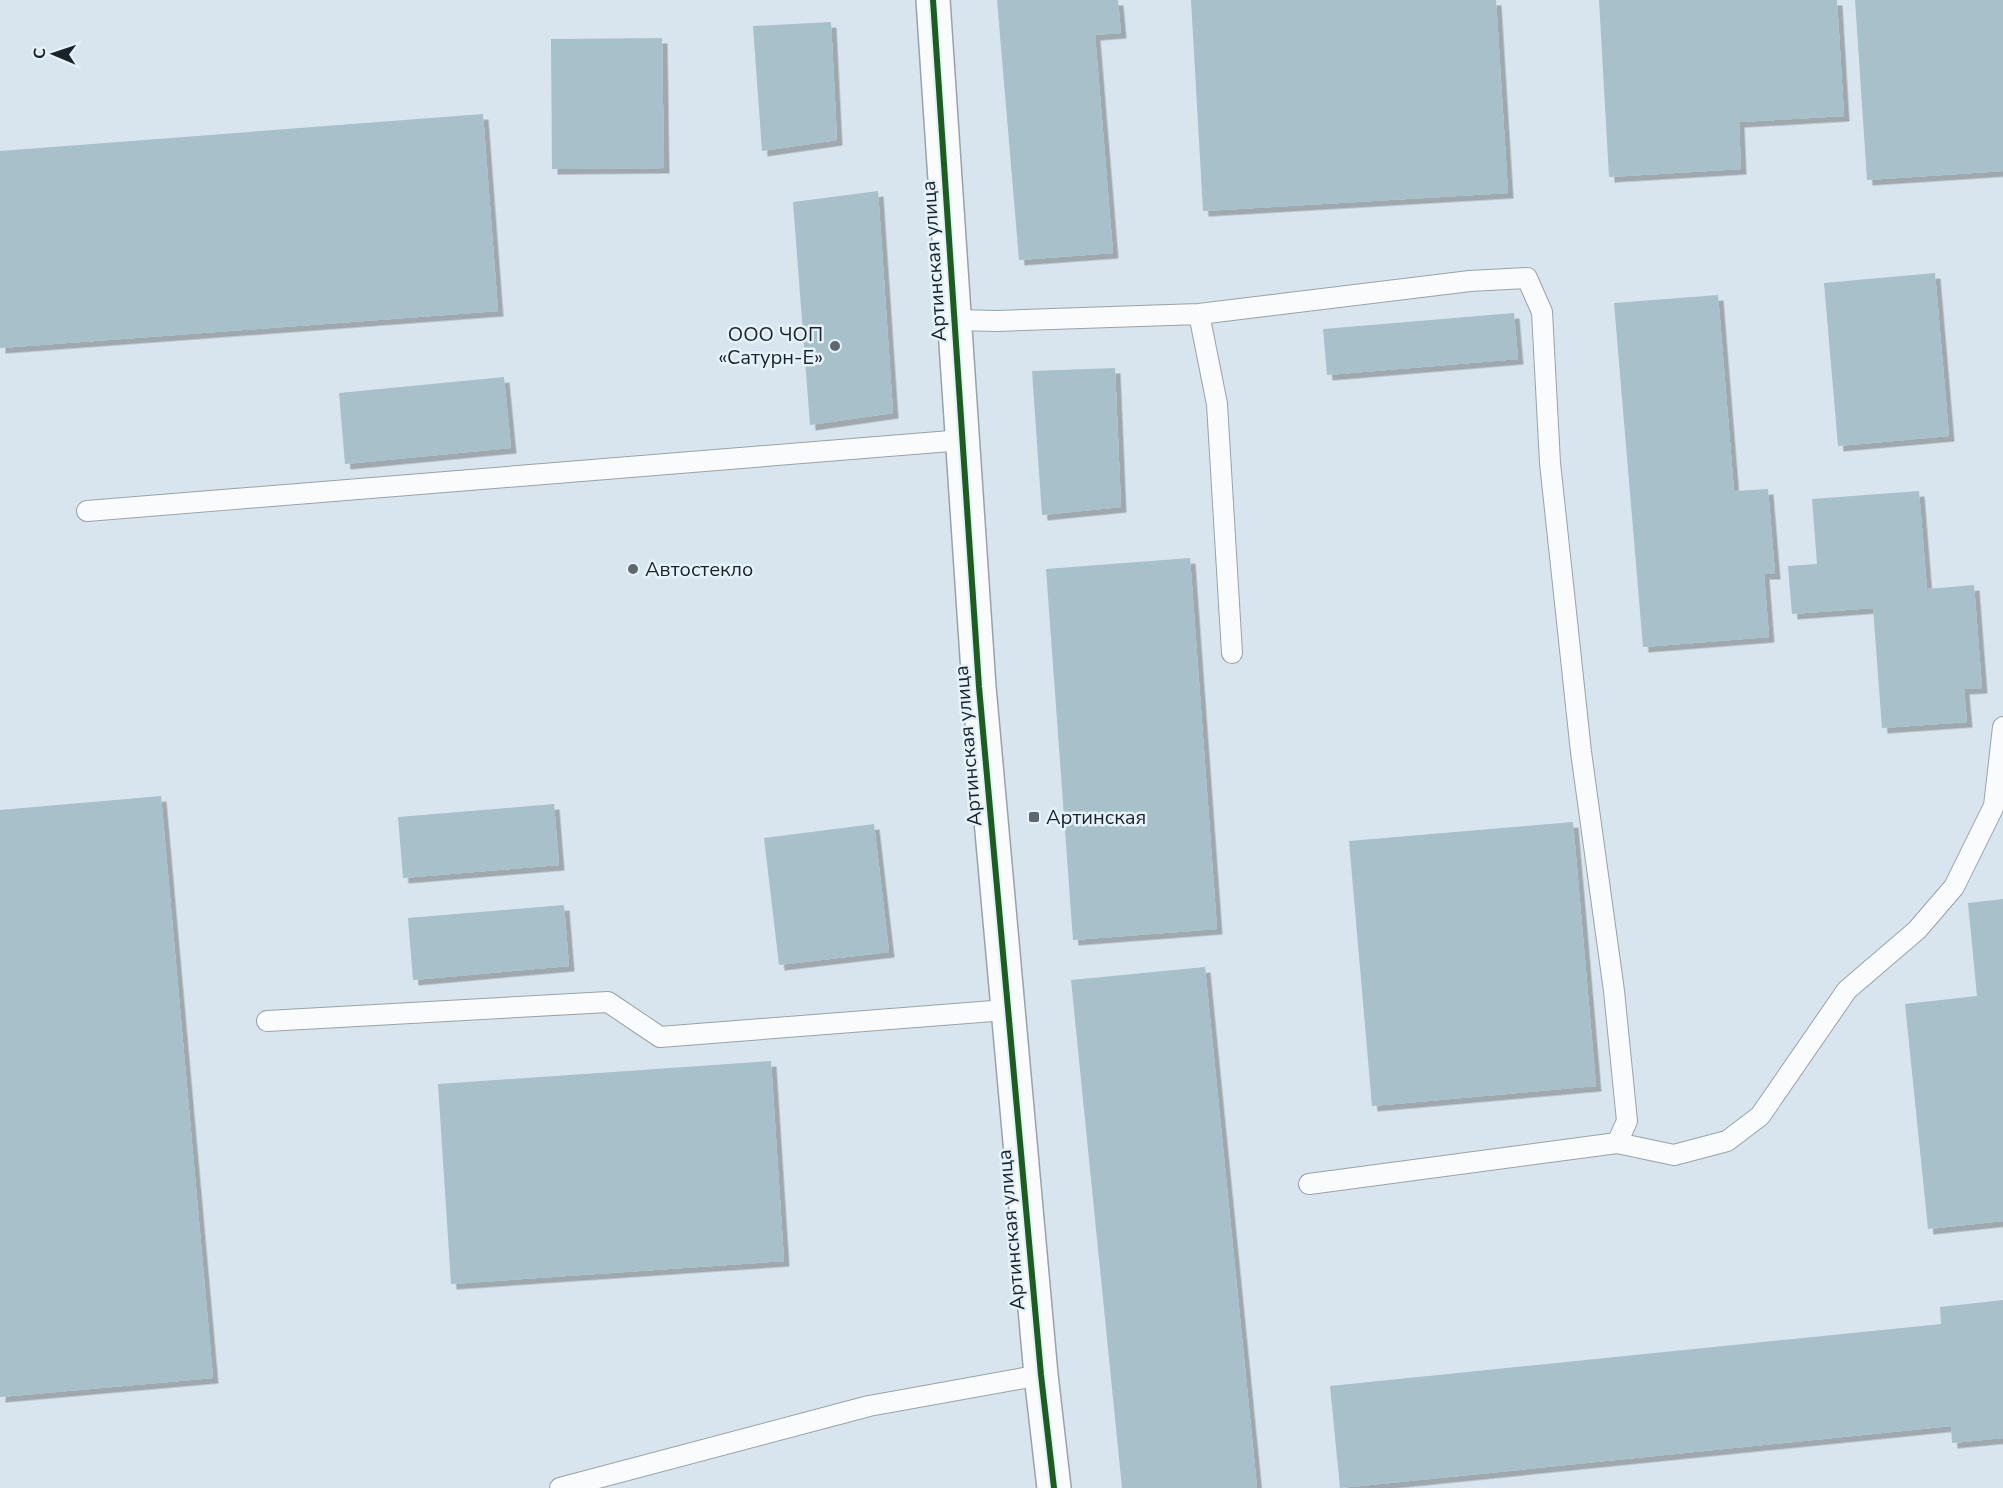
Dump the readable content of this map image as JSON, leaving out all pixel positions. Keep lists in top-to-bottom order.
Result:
{
  "streets": {
    "street": ["Артинская улица"]
  },
  "places": {
    "other": ["ООО ЧОП «Сатурн-Е»", "Автостекло"],
    "transit": ["Артинская"]
  },
  "north": "left"
}
